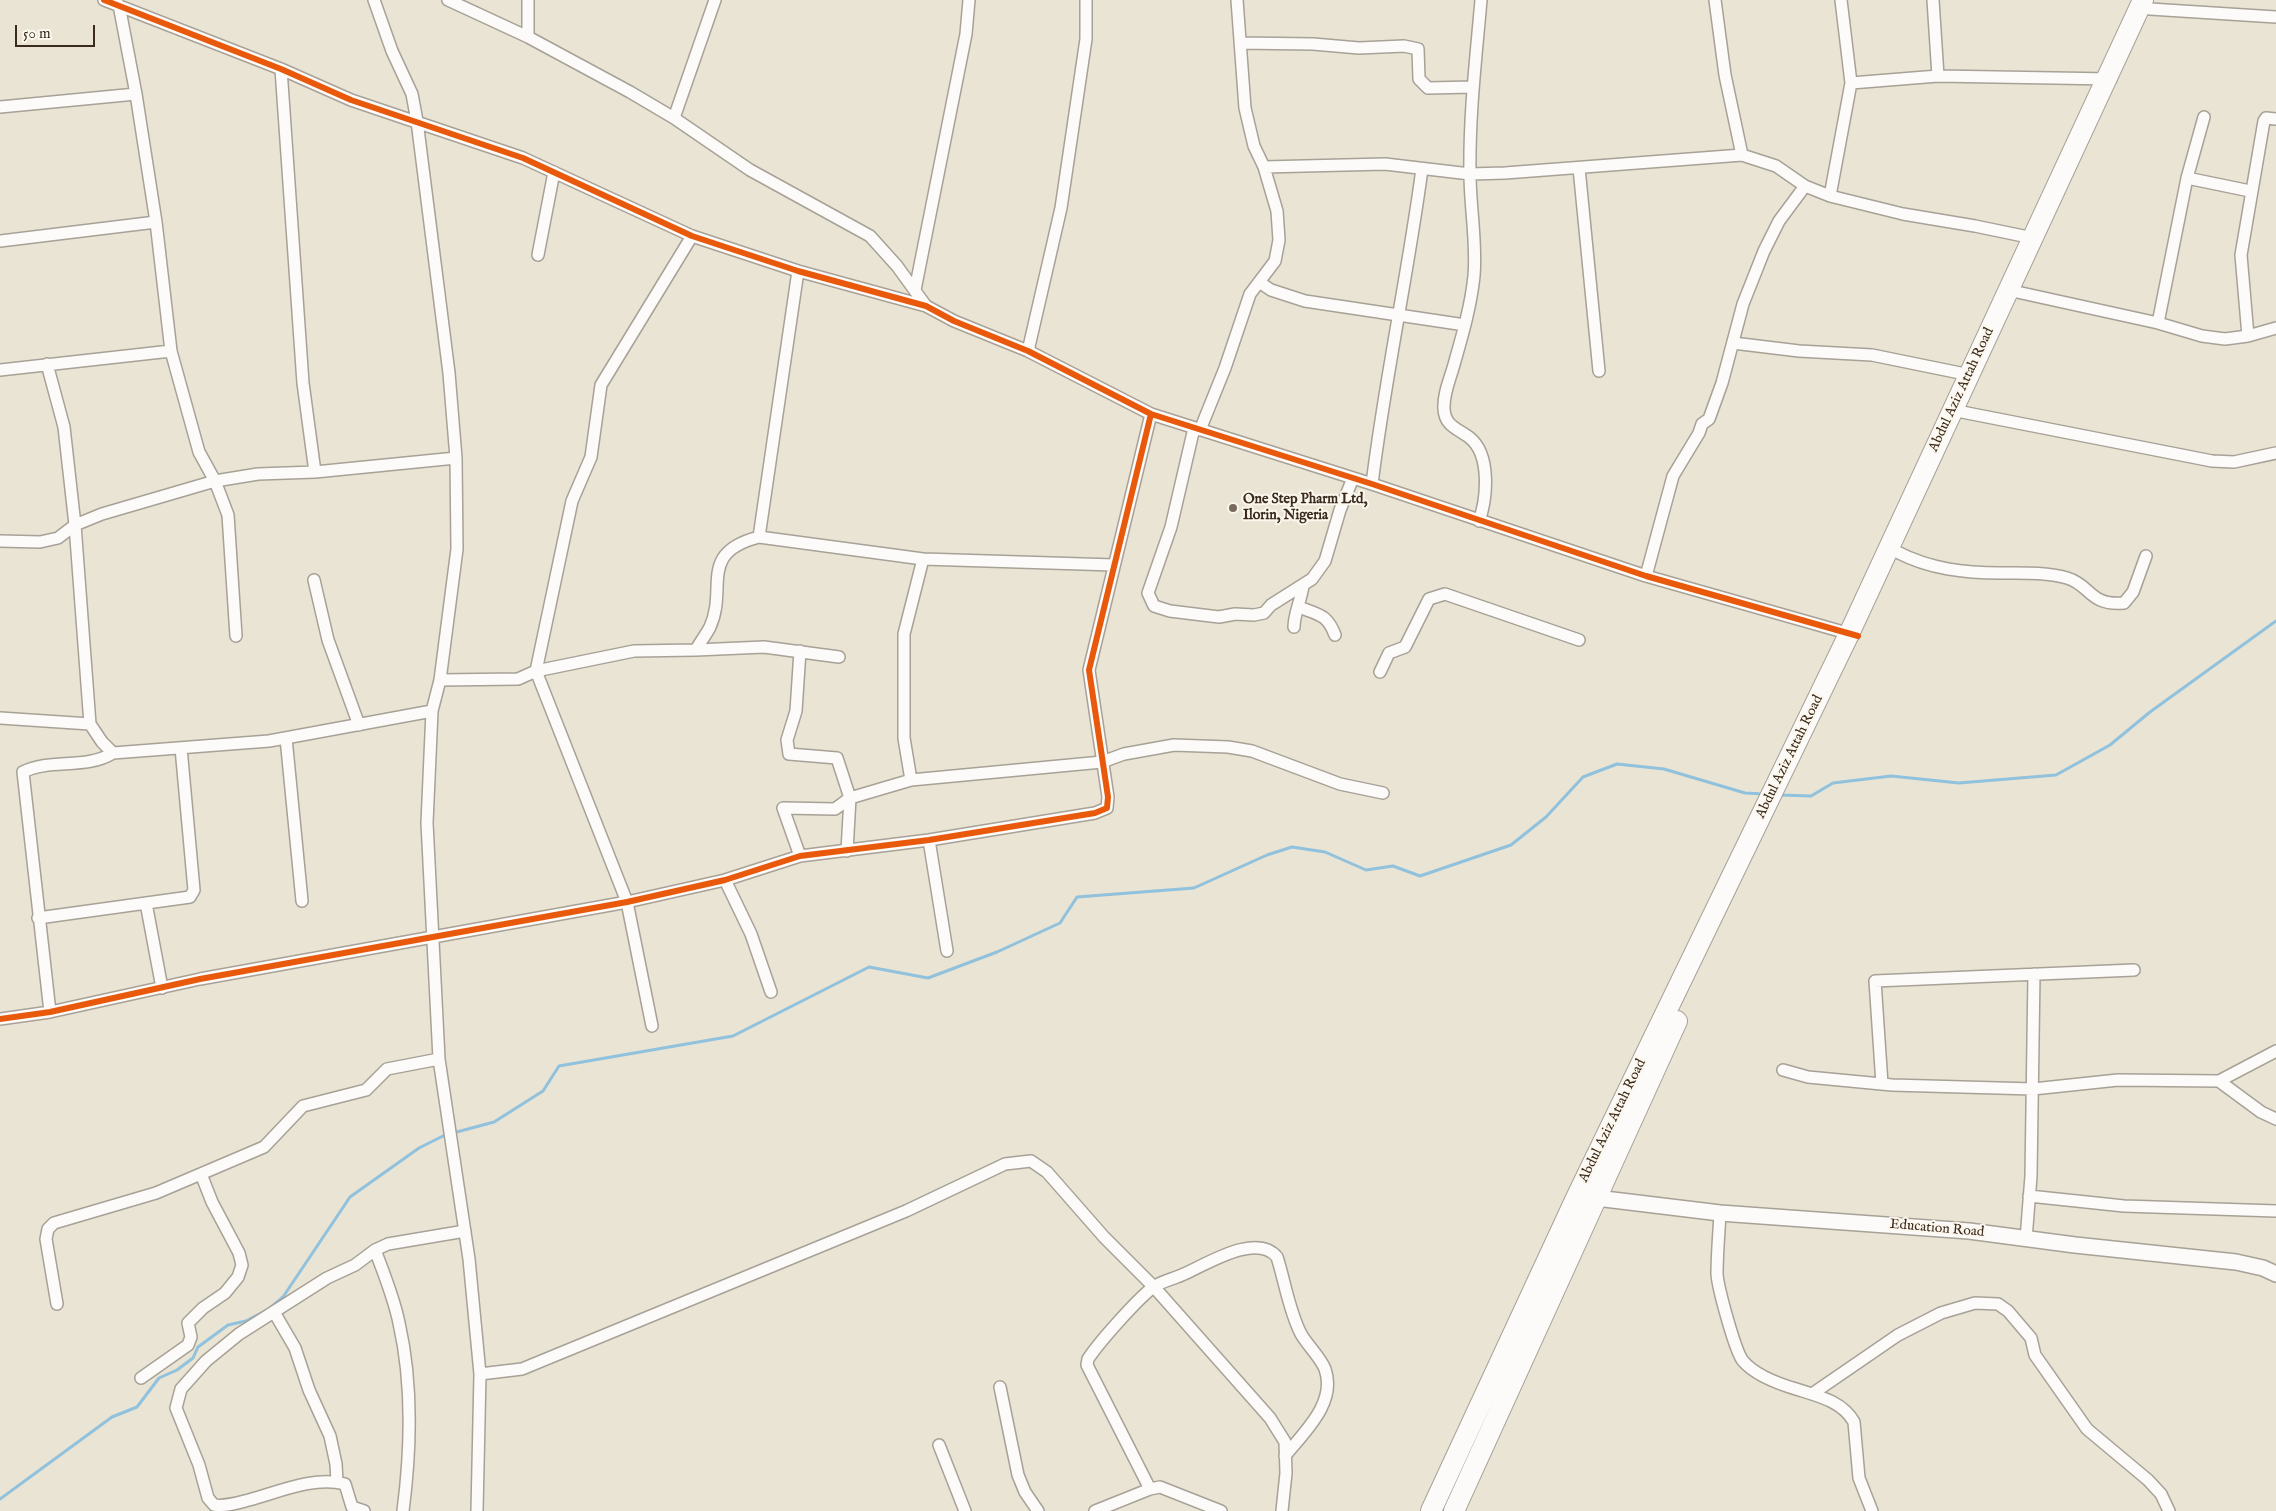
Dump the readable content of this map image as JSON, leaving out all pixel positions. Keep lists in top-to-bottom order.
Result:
{
  "streets": {
    "highway": ["Abdul Aziz Attah Road"],
    "street": ["Education Road"]
  },
  "crossings": [
    ["Abdul Aziz Attah Road", "Education Road"]
  ],
  "places": ["One Step Pharm Ltd, Ilorin, Nigeria"],
  "scale_bar": "50 m"
}
